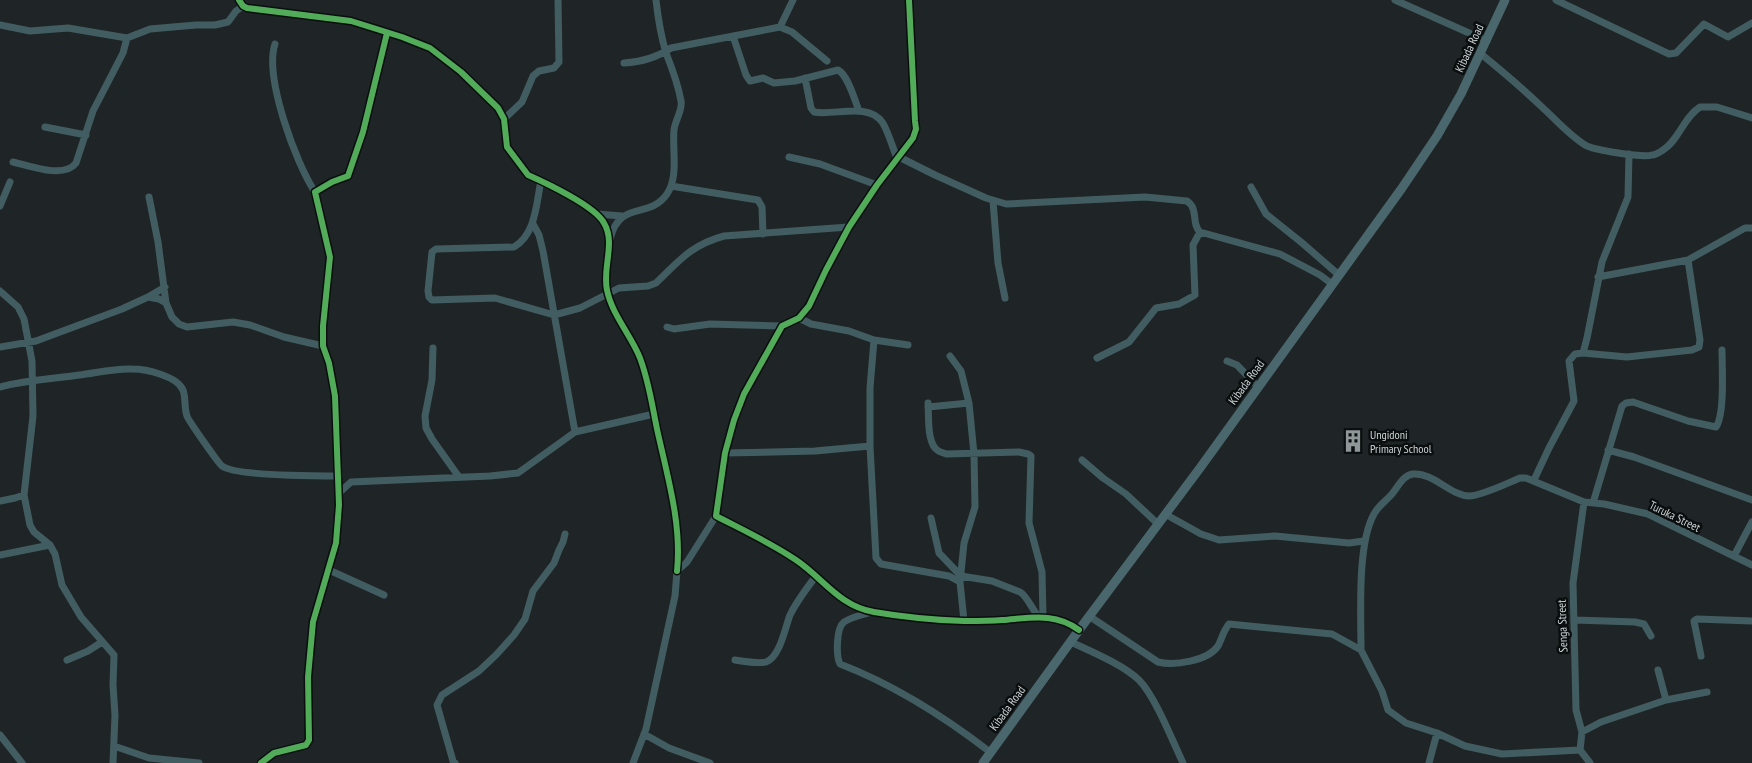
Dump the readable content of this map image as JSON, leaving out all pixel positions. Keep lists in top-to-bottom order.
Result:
{
  "streets": {
    "main road": ["Kibada Road"],
    "street": ["Turuka Street", "Senga Street"]
  },
  "crossings": [
    ["Turuka Street", "Senga Street"]
  ],
  "places": {
    "building": ["Ungidoni Primary School"]
  }
}
